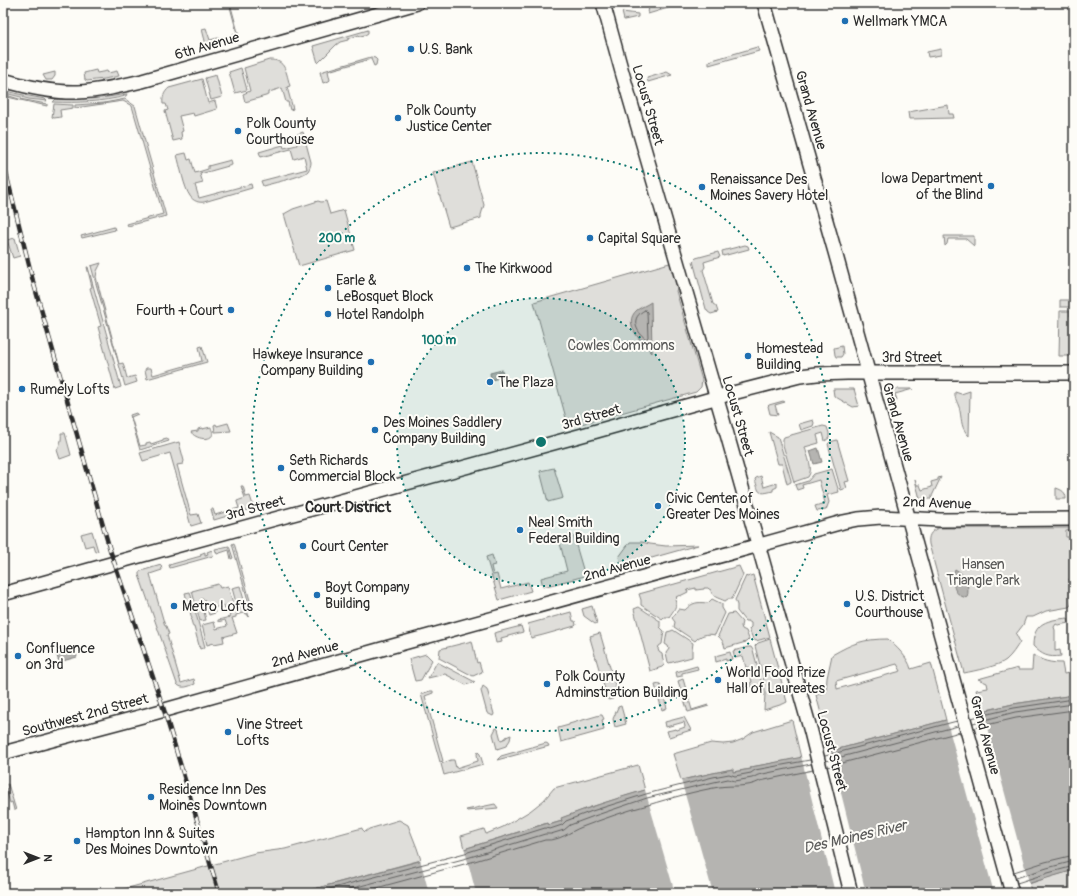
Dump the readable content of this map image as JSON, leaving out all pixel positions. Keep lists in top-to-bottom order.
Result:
{
  "streets": {
    "main road": [
      "6th Avenue",
      "Locust Street",
      "Grand Avenue",
      "3rd Street",
      "2nd Avenue",
      "Southwest 2nd Street"
    ]
  },
  "crossings": [
    ["Locust Street", "3rd Street"],
    ["Locust Street", "2nd Avenue"],
    ["Grand Avenue", "3rd Street"],
    ["Grand Avenue", "2nd Avenue"],
    ["2nd Avenue", "Southwest 2nd Street"]
  ],
  "districts": ["Court District"],
  "water": ["Des Moines River"],
  "parks": ["Cowles Commons", "Hansen Triangle Park"],
  "places": [
    "Wellmark YMCA",
    "U.S. Bank",
    "Polk County Justice Center",
    "Polk County Courthouse",
    "Iowa Department of the Blind",
    "Renaissance Des Moines Savery Hotel",
    "Capital Square",
    "The Kirkwood",
    "Earle & LeBosquet Block",
    "Fourth + Court",
    "Hotel Randolph",
    "Homestead Building",
    "Hawkeye Insurance Company Building",
    "The Plaza",
    "Rumely Lofts",
    "Des Moines Saddlery Company Building",
    "Seth Richards Commercial Block",
    "Civic Center of Greater Des Moines",
    "Neal Smith Federal Building",
    "Court Center",
    "Boyt Company Building",
    "U.S. District Courthouse",
    "Metro Lofts",
    "Confluence on 3rd",
    "World Food Prize Hall of Laureates",
    "Polk County Adminstration Building",
    "Vine Street Lofts",
    "Residence Inn Des Moines Downtown",
    "Hampton Inn & Suites Des Moines Downtown"
  ],
  "north": "right",
  "rings": ["200 m", "100 m"]
}
